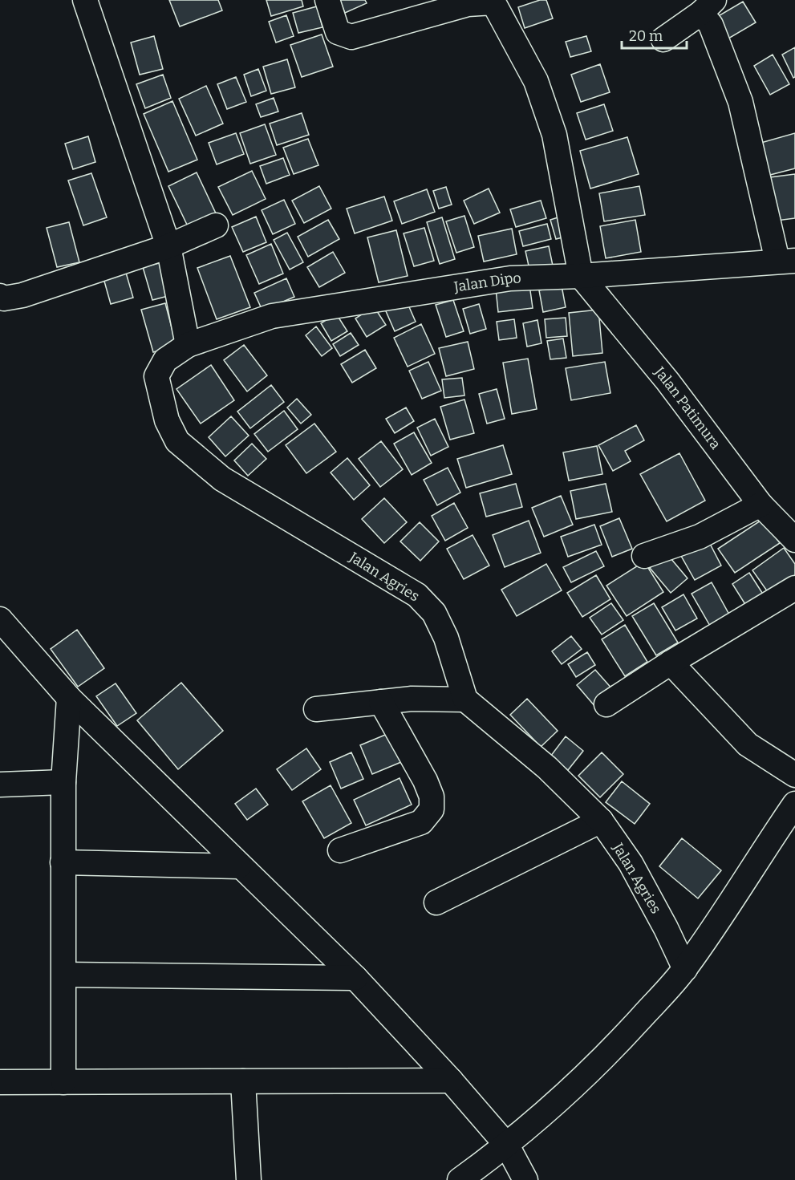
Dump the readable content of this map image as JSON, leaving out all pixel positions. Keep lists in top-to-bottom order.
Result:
{
  "streets": {
    "street": ["Jalan Dipo", "Jalan Patimura", "Jalan Agries"]
  },
  "crossings": [
    ["Jalan Dipo", "Jalan Patimura"],
    ["Jalan Dipo", "Jalan Agries"]
  ],
  "scale_bar": "20 m"
}
